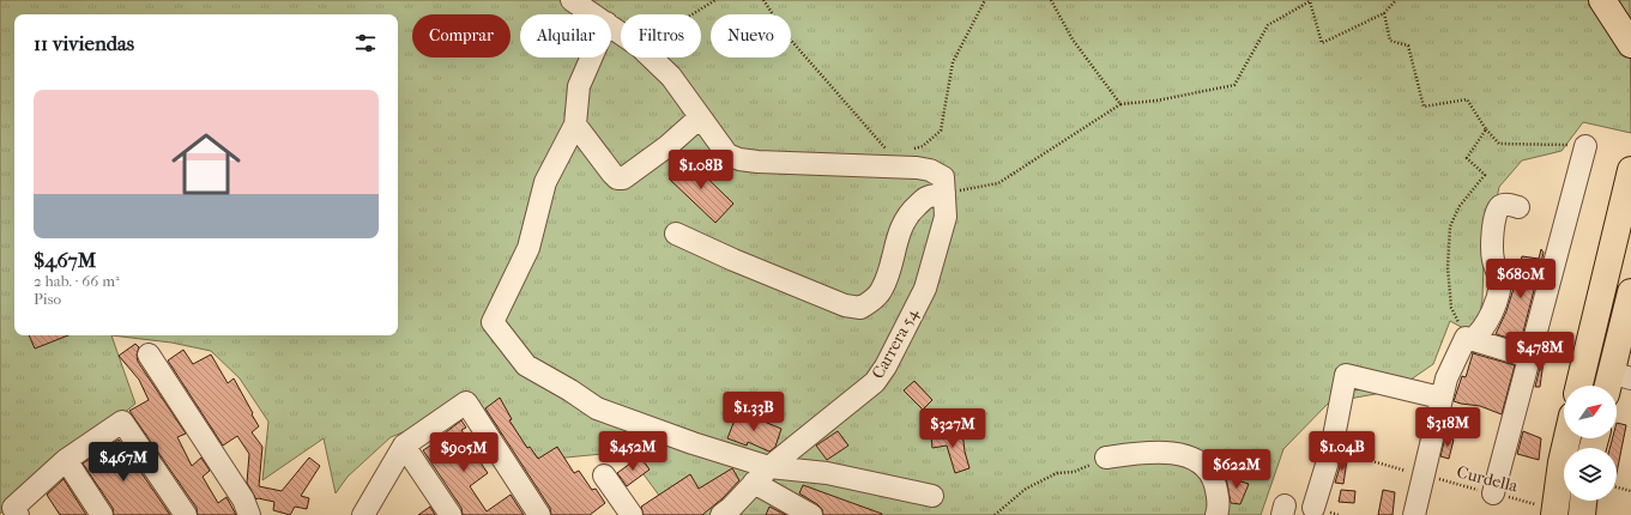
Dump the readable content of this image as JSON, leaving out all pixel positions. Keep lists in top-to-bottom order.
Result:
{
  "streets": {
    "street": ["Carrera 54"],
    "path": ["Curdella"]
  },
  "north": "top right",
  "page": {
    "chip": [
      "Comprar",
      "Alquilar",
      "Filtros",
      "Nuevo"
    ],
    "heading": "11 viviendas",
    "list": [
      {
        "name": "$467M",
        "note": "2 hab. · 66 m² · Piso"
      }
    ],
    "price": [
      "$1.08B",
      "$680M",
      "$478M",
      "$1.33B",
      "$318M",
      "$327M",
      "$452M",
      "$1.04B",
      "$905M",
      "$467M",
      "$622M"
    ]
  }
}
